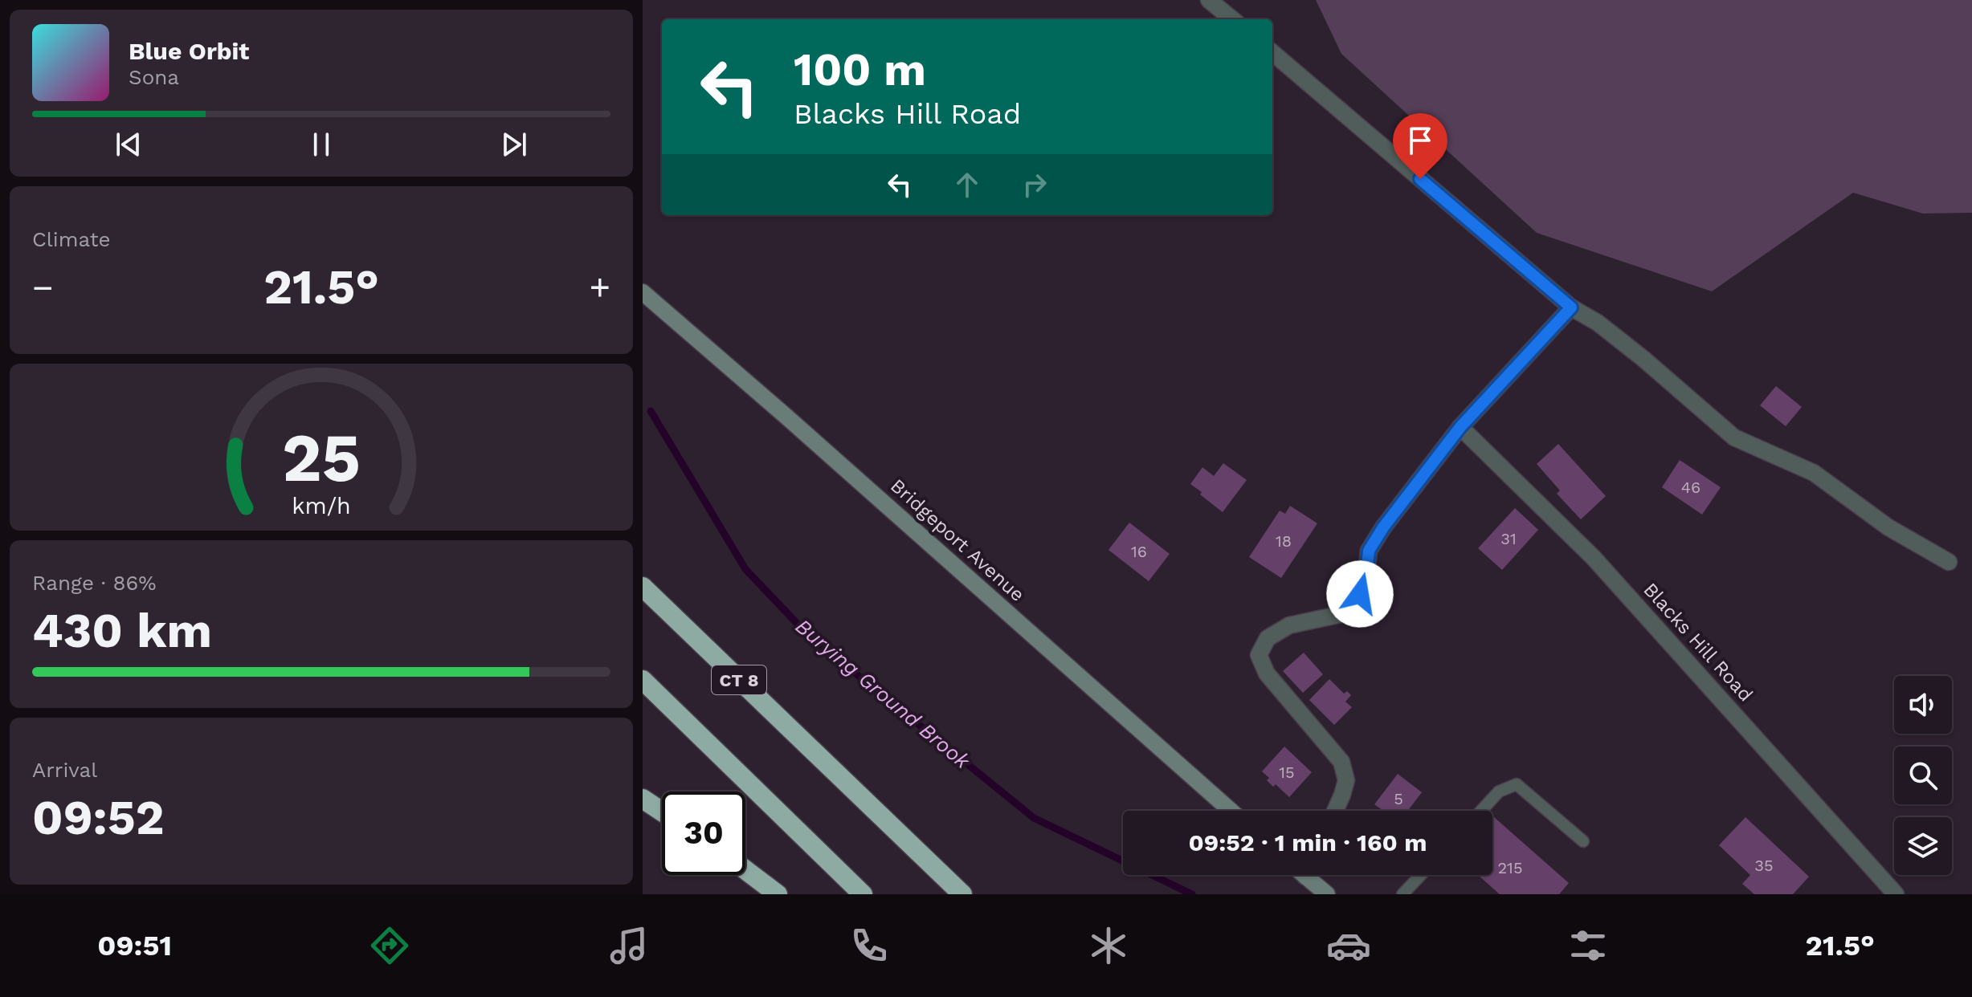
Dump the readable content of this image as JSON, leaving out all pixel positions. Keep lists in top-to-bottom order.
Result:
{
  "streets": {
    "highway": ["CT 8"],
    "main road": ["Bridgeport Avenue"],
    "street": ["Blacks Hill Road"]
  },
  "water": ["Burying Ground Brook"],
  "house_numbers": [
    "46",
    "31",
    "18",
    "16",
    "15",
    "5",
    "35",
    "215"
  ],
  "page": {
    "turn": ["100 m", "Blacks Hill Road"],
    "song": ["Blue Orbit", "Sona"],
    "tile": [
      "Climate",
      ["Range · 86%", "430 km"],
      ["Arrival", "09:52"]
    ],
    "heat": ["−", "21.5°", "+"],
    "limit": "30",
    "trip": "09:52 · 1 min · 160 m",
    "tabs": ["09:51", "21.5°"],
    "gauge": ["25", "km/h"]
  }
}
